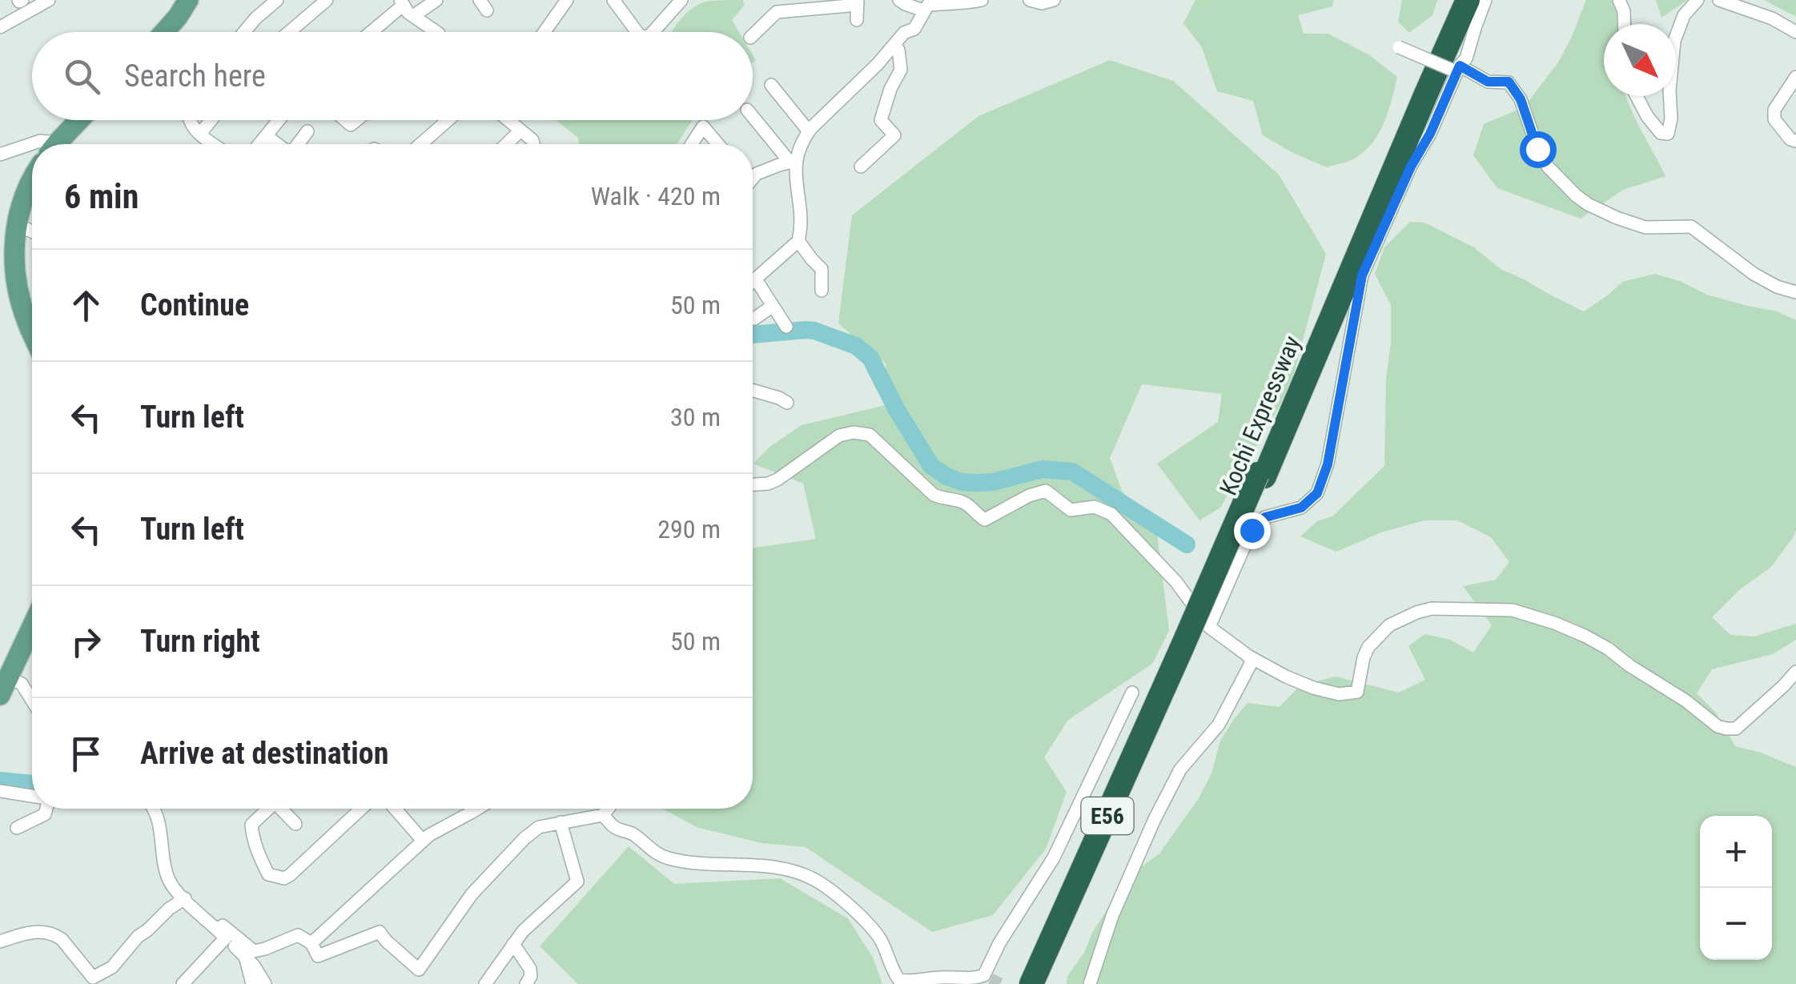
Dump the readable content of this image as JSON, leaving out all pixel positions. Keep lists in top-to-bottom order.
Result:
{
  "streets": {
    "highway": ["Kochi Expressway", "E56"]
  },
  "north": "bottom right",
  "page": {
    "search": "Search here",
    "heading": ["6 min", "Walk · 420 m"],
    "list": [
      ["Continue", "50 m"],
      ["Turn left", "30 m"],
      ["Turn left", "290 m"],
      ["Turn right", "50 m"],
      "Arrive at destination"
    ],
    "map_buttons": ["+", "−"]
  }
}
